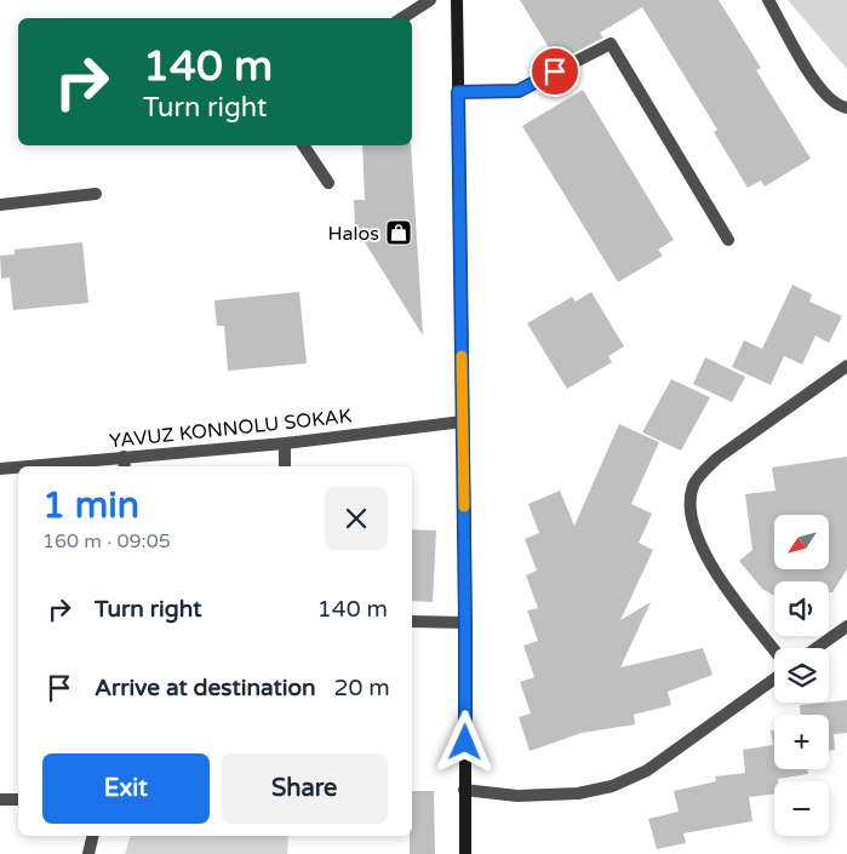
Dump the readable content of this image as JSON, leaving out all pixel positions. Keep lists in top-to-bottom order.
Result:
{
  "streets": {
    "street": ["YAVUZ KONNOLU SOKAK"]
  },
  "places": {
    "shop": ["Halos"]
  },
  "north": "bottom left",
  "page": {
    "turn": ["140 m", "Turn right"],
    "heading": ["1 min", "160 m · 09:05"],
    "map_buttons": ["+", "−"],
    "list": [
      {
        "name": "Turn right",
        "value": "140 m"
      },
      {
        "name": "Arrive at destination",
        "value": "20 m"
      }
    ],
    "buttons": ["Exit", "Share"]
  }
}
